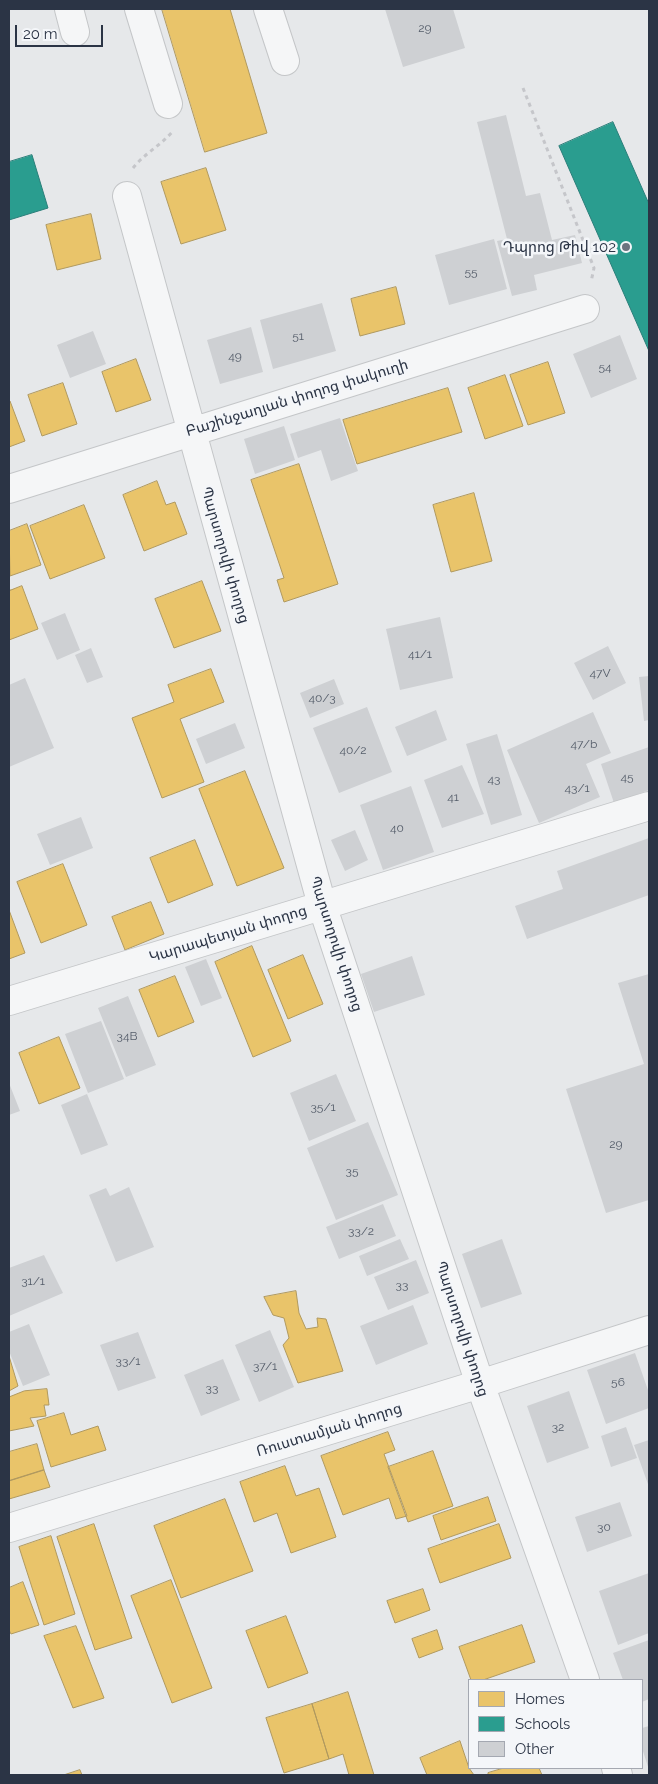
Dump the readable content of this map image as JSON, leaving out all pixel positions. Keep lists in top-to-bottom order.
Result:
{
  "streets": {
    "street": [
      "Բաշինջաղյան փողոց փակուղի",
      "Պարսողովի փողոց",
      "Կարապետյան փողոց",
      "Ռուստամյան փողոց"
    ]
  },
  "crossings": [
    ["Բաշինջաղյան փողոց փակուղի", "Պարսողովի փողոց"],
    ["Պարսողովի փողոց", "Կարապետյան փողոց"],
    ["Պարսողովի փողոց", "Ռուստամյան փողոց"]
  ],
  "places": ["Դպրոց Թիվ 102"],
  "house_numbers": [
    "29",
    "55",
    "51",
    "49",
    "54",
    "41/1",
    "47V",
    "40/3",
    "47/b",
    "40/2",
    "45",
    "43",
    "43/1",
    "41",
    "40",
    "34B",
    "35/1",
    "29",
    "35",
    "33/2",
    "31/1",
    "33",
    "33/1",
    "37/1",
    "56",
    "33",
    "32",
    "30"
  ],
  "legend": ["Homes", "Schools", "Other"],
  "scale_bar": "20 m"
}
